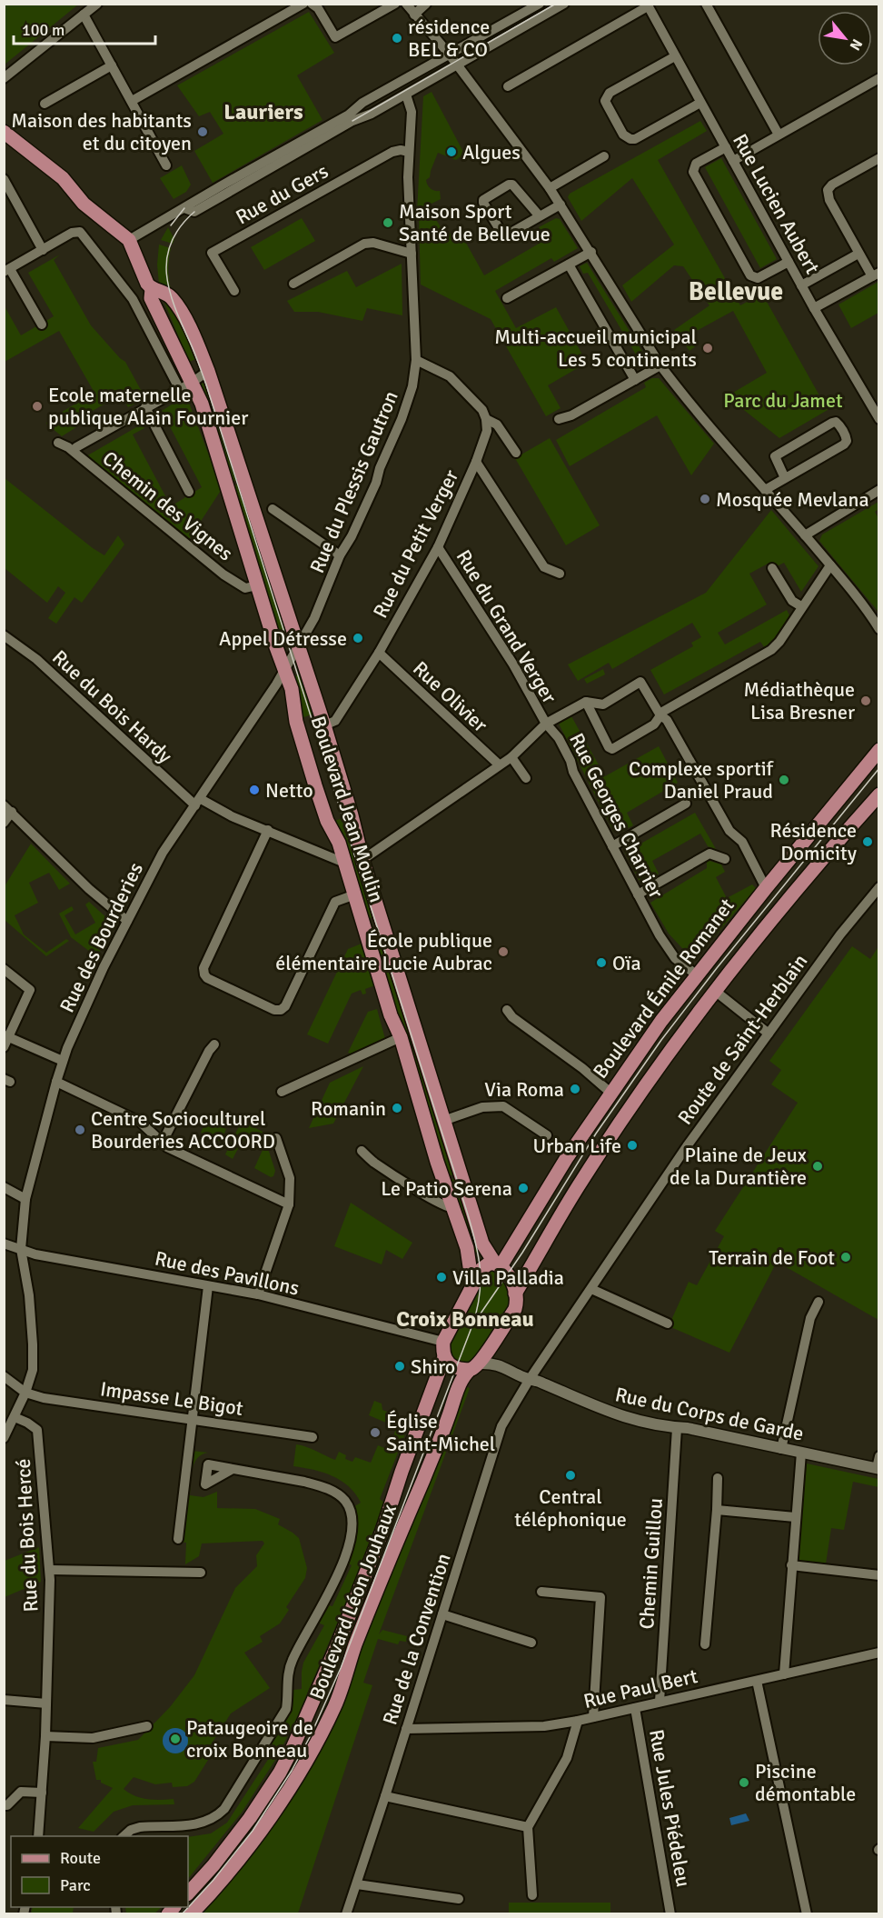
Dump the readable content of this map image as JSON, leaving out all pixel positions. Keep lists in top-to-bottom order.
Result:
{
  "streets": {
    "main road": ["Boulevard Jean Moulin", "Boulevard Émile Romanet", "Boulevard Léon Jouhaux"],
    "street": [
      "Rue du Gers",
      "Rue Lucien Aubert",
      "Rue du Plessis Gautron",
      "Chemin des Vignes",
      "Rue du Petit Verger",
      "Rue du Grand Verger",
      "Rue Olivier",
      "Rue du Bois Hardy",
      "Rue Georges Charrier",
      "Rue des Bourderies",
      "Route de Saint-Herblain",
      "Rue des Pavillons",
      "Impasse Le Bigot",
      "Rue du Corps de Garde",
      "Rue du Bois Hercé",
      "Chemin Guillou",
      "Rue de la Convention",
      "Rue Paul Bert",
      "Rue Jules Piédeleu"
    ]
  },
  "crossings": [
    ["Rue du Gers", "Rue du Plessis Gautron"],
    ["Rue du Plessis Gautron", "Boulevard Jean Moulin"],
    ["Rue du Plessis Gautron", "Rue des Bourderies"],
    ["Chemin des Vignes", "Boulevard Jean Moulin"],
    ["Rue du Petit Verger", "Rue du Grand Verger"],
    ["Rue du Petit Verger", "Rue Olivier"],
    ["Rue du Petit Verger", "Boulevard Jean Moulin"],
    ["Rue du Grand Verger", "Rue Georges Charrier"],
    ["Rue du Bois Hardy", "Boulevard Jean Moulin"],
    ["Rue du Bois Hardy", "Rue des Bourderies"],
    ["Boulevard Jean Moulin", "Rue des Bourderies"],
    ["Boulevard Jean Moulin", "Boulevard Émile Romanet"],
    ["Boulevard Jean Moulin", "Boulevard Léon Jouhaux"],
    ["Rue Georges Charrier", "Boulevard Émile Romanet"],
    ["Rue des Bourderies", "Rue des Pavillons"],
    ["Boulevard Émile Romanet", "Rue des Pavillons"],
    ["Route de Saint-Herblain", "Rue du Corps de Garde"],
    ["Route de Saint-Herblain", "Rue de la Convention"],
    ["Rue du Corps de Garde", "Chemin Guillou"],
    ["Rue du Corps de Garde", "Boulevard Léon Jouhaux"],
    ["Rue du Corps de Garde", "Rue de la Convention"],
    ["Chemin Guillou", "Rue Paul Bert"],
    ["Rue de la Convention", "Rue Paul Bert"],
    ["Rue Paul Bert", "Rue Jules Piédeleu"]
  ],
  "districts": ["Lauriers", "Bellevue", "Croix Bonneau"],
  "parks": ["Parc du Jamet"],
  "places": [
    "résidence BEL & CO",
    "Maison des habitants et du citoyen",
    "Algues",
    "Maison Sport Santé de Bellevue",
    "Multi-accueil municipal Les 5 continents",
    "Ecole maternelle publique Alain Fournier",
    "Mosquée Mevlana",
    "Appel Détresse",
    "Médiathèque Lisa Bresner",
    "Complexe sportif Daniel Praud",
    "Netto",
    "Résidence Domicity",
    "École publique élémentaire Lucie Aubrac",
    "Oïa",
    "Via Roma",
    "Romanin",
    "Centre Socioculturel Bourderies ACCOORD",
    "Urban Life",
    "Plaine de Jeux de la Durantière",
    "Le Patio Serena",
    "Terrain de Foot",
    "Villa Palladia",
    "Shiro",
    "Église Saint-Michel",
    "Central téléphonique",
    "Pataugeoire de croix Bonneau",
    "Piscine démontable"
  ],
  "legend": ["Route", "Parc"],
  "scale_bar": "100 m",
  "north": "bottom right"
}
